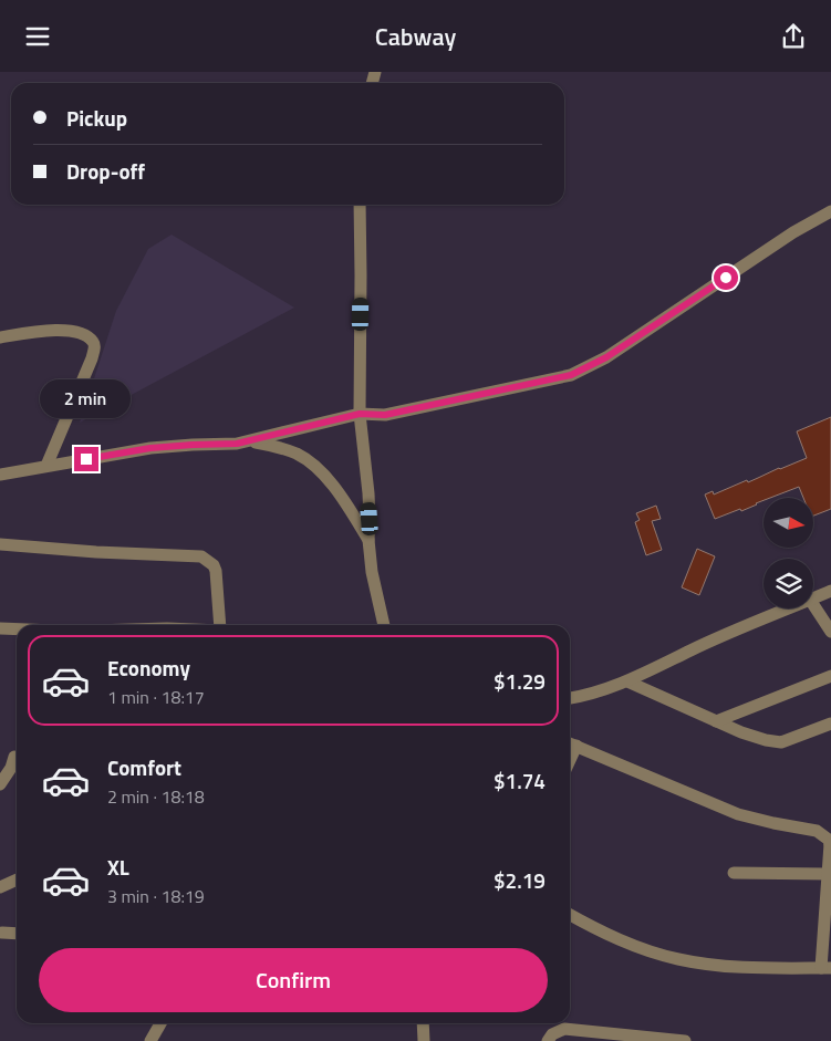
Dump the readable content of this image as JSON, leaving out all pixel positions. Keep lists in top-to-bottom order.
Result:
{
  "north": "right",
  "page": {
    "header": "Cabway",
    "banner": ["Pickup", "Drop-off"],
    "bubble": "2 min",
    "list": [
      {
        "name": "Economy",
        "note": "1 min · 18:17",
        "value": "$1.29"
      },
      {
        "name": "Comfort",
        "note": "2 min · 18:18",
        "value": "$1.74"
      },
      {
        "name": "XL",
        "note": "3 min · 18:19",
        "value": "$2.19"
      }
    ],
    "buttons": "Confirm"
  }
}
